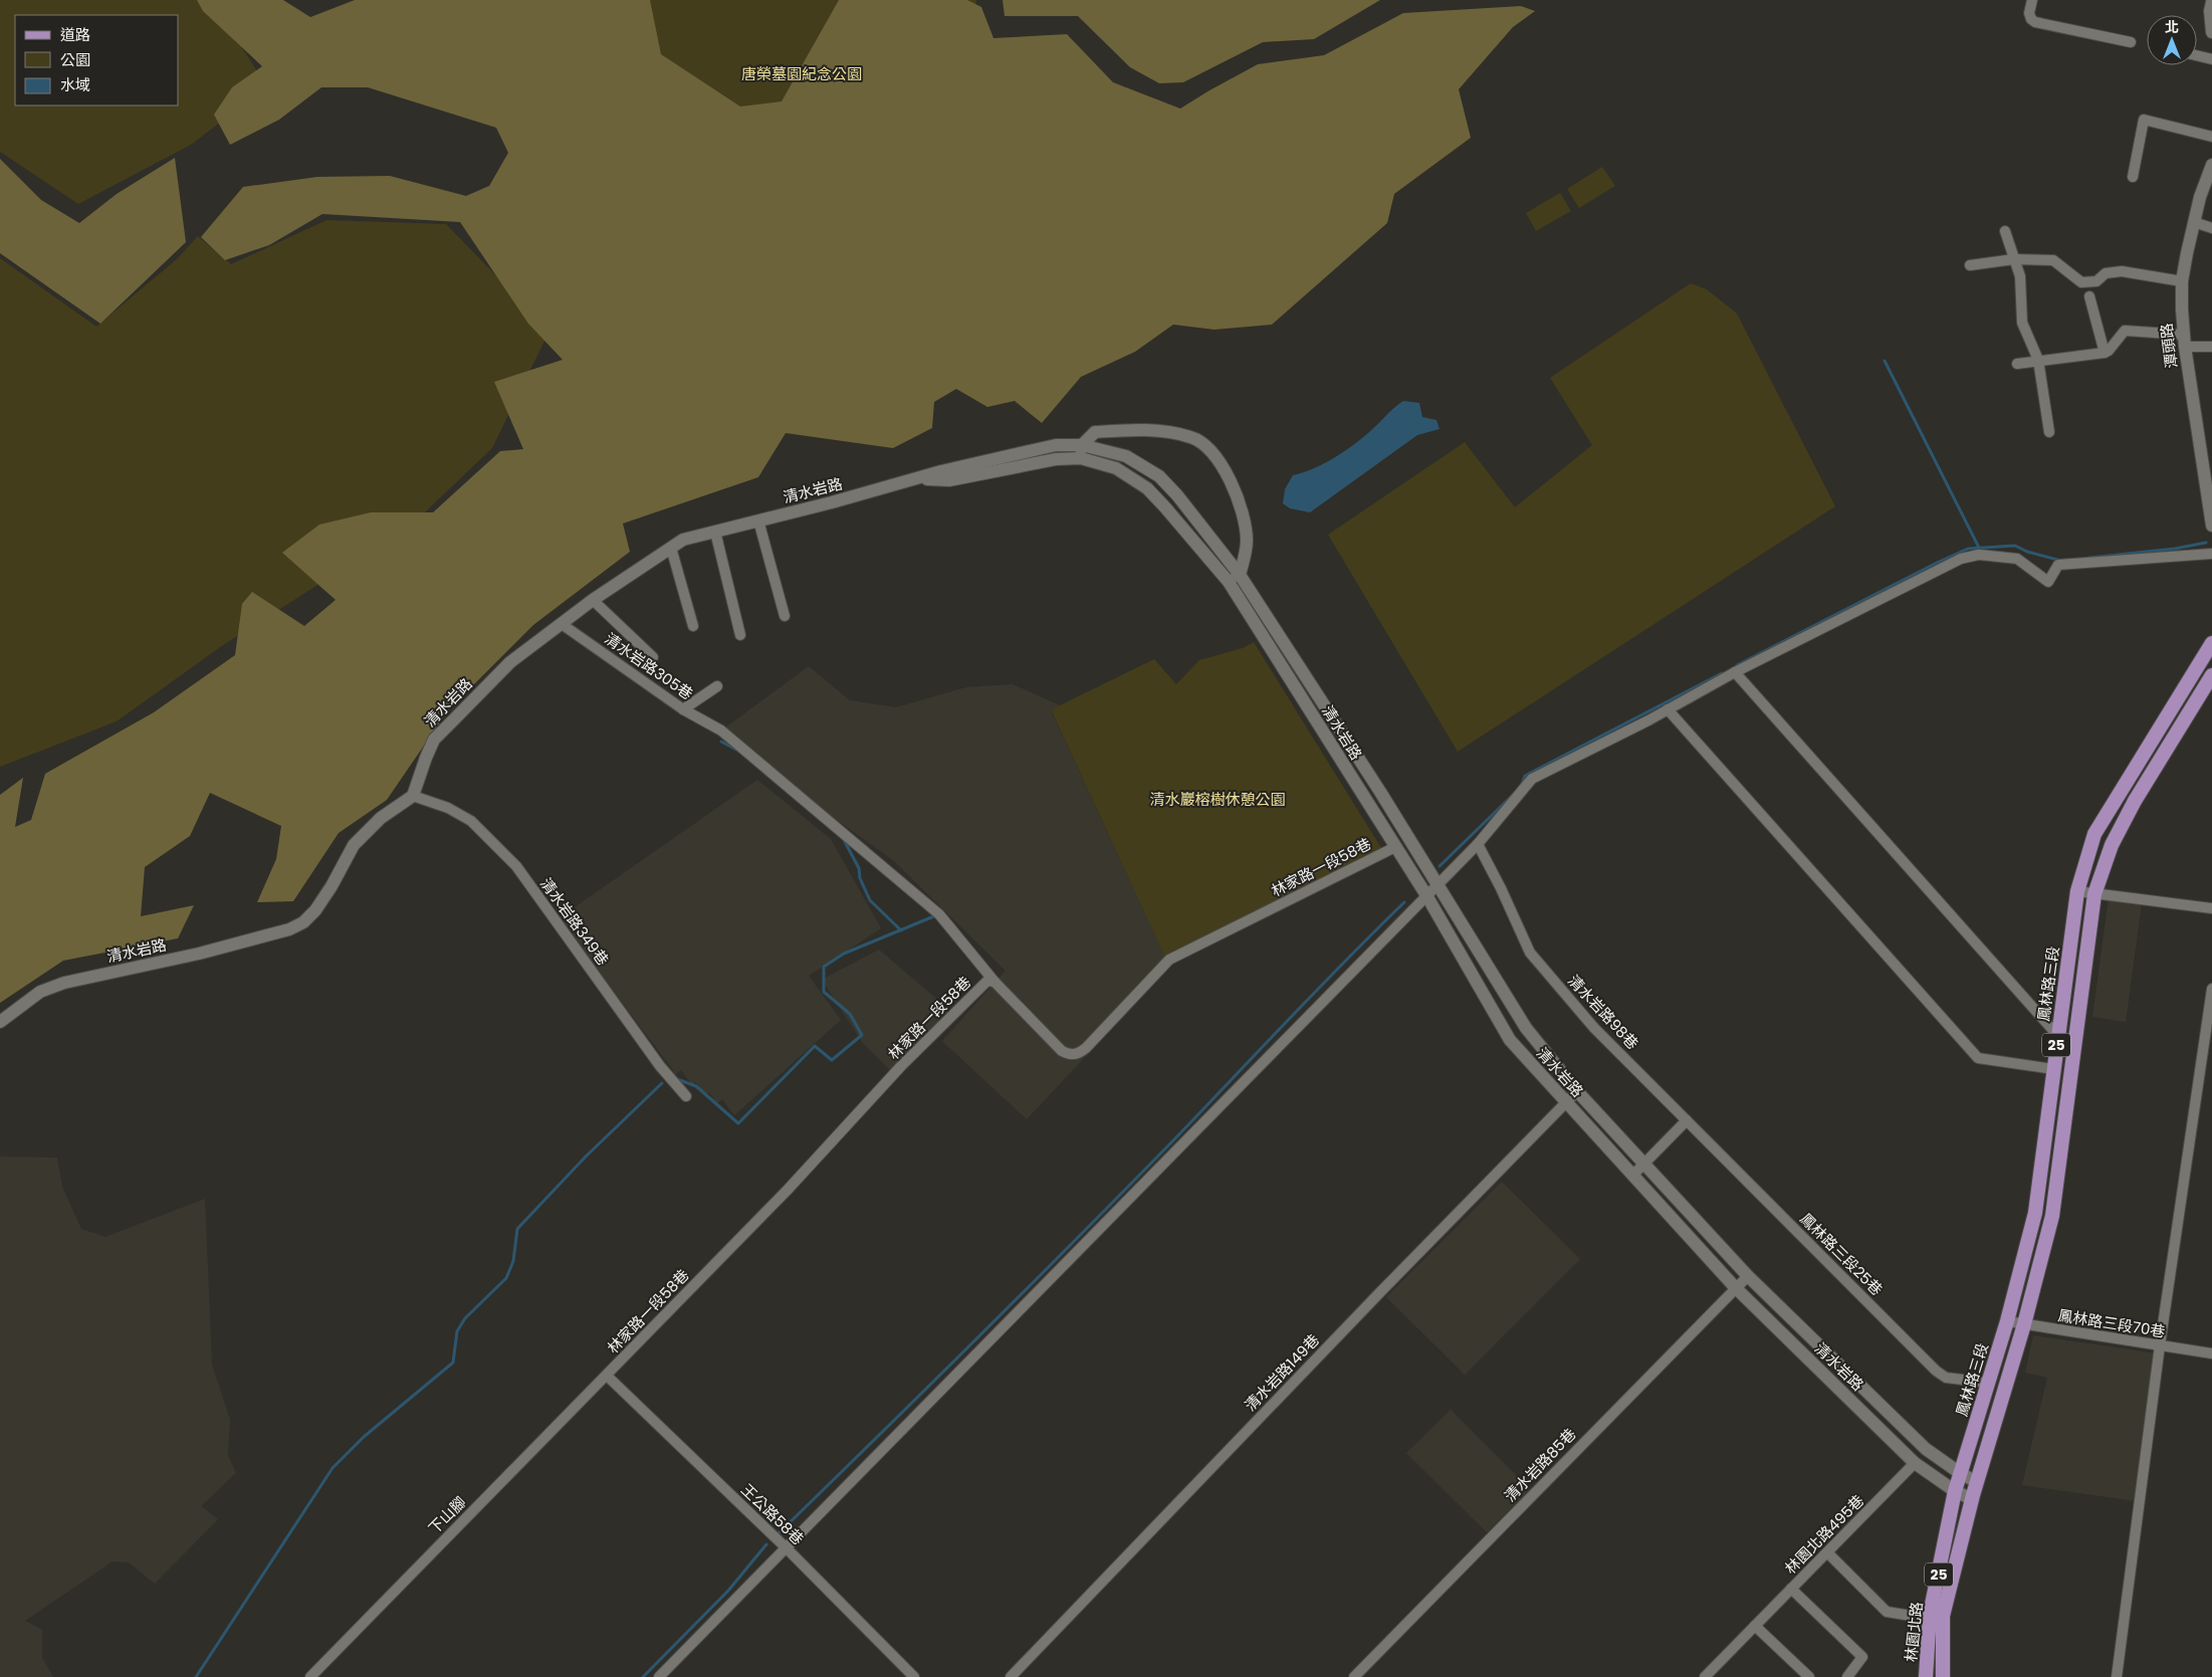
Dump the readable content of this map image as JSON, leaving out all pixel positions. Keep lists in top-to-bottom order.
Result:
{
  "streets": {
    "main road": ["鳳林路三段", "25", "林園北路"],
    "street": [
      "潭頭路",
      "清水岩路",
      "清水岩路305巷",
      "林家路一段58巷",
      "清水岩路349巷",
      "清水岩路98巷",
      "鳳林路三段25巷",
      "鳳林路三段70巷",
      "清水岩路149巷",
      "清水岩路85巷",
      "王公路58巷",
      "下山腳",
      "林園北路495巷"
    ]
  },
  "crossings": [
    ["清水岩路", "清水岩路305巷"],
    ["清水岩路", "林家路一段58巷"],
    ["清水岩路", "清水岩路349巷"],
    ["清水岩路", "鳳林路三段"],
    ["清水岩路", "25"],
    ["清水岩路", "清水岩路149巷"],
    ["清水岩路", "清水岩路85巷"],
    ["清水岩路", "林園北路495巷"],
    ["清水岩路", "林園北路"],
    ["清水岩路305巷", "林家路一段58巷"],
    ["林家路一段58巷", "王公路58巷"],
    ["林家路一段58巷", "下山腳"],
    ["鳳林路三段", "鳳林路三段25巷"],
    ["鳳林路三段", "鳳林路三段70巷"],
    ["鳳林路三段", "林園北路"],
    ["清水岩路98巷", "鳳林路三段25巷"],
    ["25", "鳳林路三段70巷"],
    ["25", "林園北路"],
    ["王公路58巷", "下山腳"]
  ],
  "parks": ["唐榮墓園紀念公園", "清水巖榕樹休憩公園"],
  "legend": ["道路", "公園", "水域"],
  "north": "top"
}
